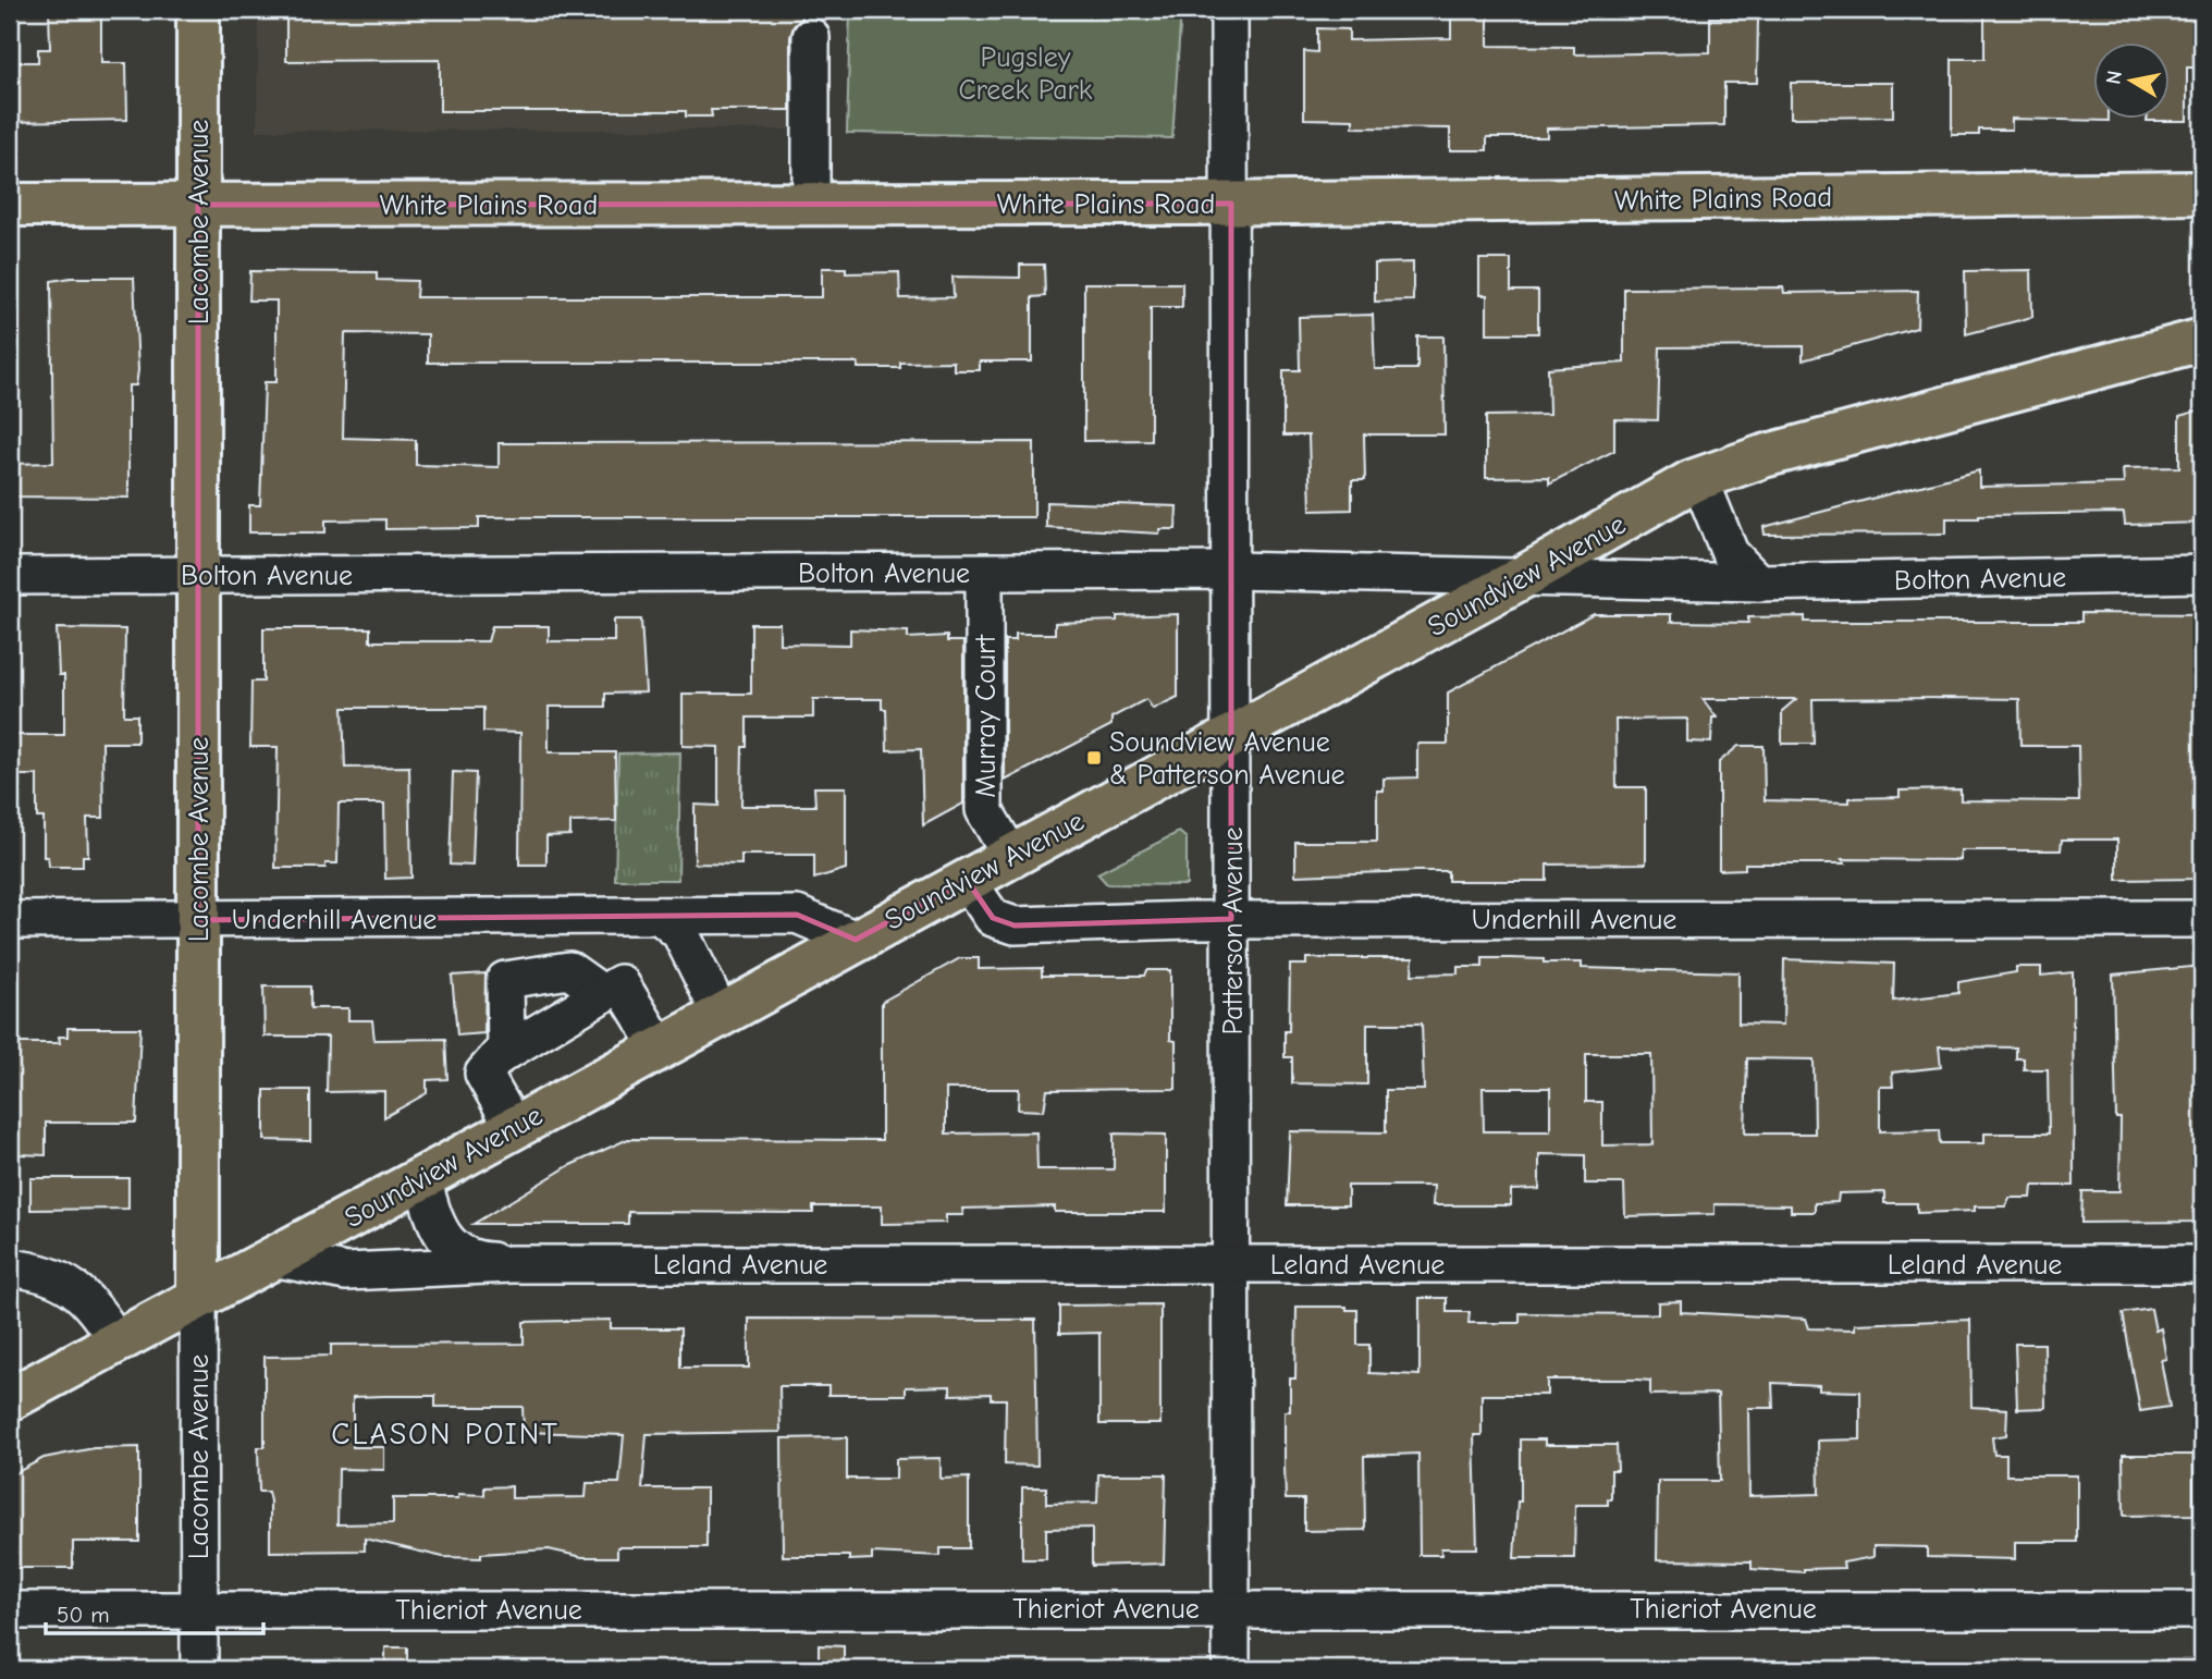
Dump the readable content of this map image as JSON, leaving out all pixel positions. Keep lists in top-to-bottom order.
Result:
{
  "streets": {
    "main road": ["White Plains Road", "Lacombe Avenue", "Soundview Avenue"],
    "street": [
      "Bolton Avenue",
      "Murray Court",
      "Underhill Avenue",
      "Patterson Avenue",
      "Leland Avenue",
      "Thieriot Avenue"
    ]
  },
  "crossings": [
    ["White Plains Road", "Lacombe Avenue"],
    ["White Plains Road", "Patterson Avenue"],
    ["Lacombe Avenue", "Bolton Avenue"],
    ["Lacombe Avenue", "Soundview Avenue"],
    ["Lacombe Avenue", "Underhill Avenue"],
    ["Lacombe Avenue", "Thieriot Avenue"],
    ["Bolton Avenue", "Soundview Avenue"],
    ["Bolton Avenue", "Murray Court"],
    ["Bolton Avenue", "Patterson Avenue"],
    ["Soundview Avenue", "Murray Court"],
    ["Soundview Avenue", "Underhill Avenue"],
    ["Soundview Avenue", "Patterson Avenue"],
    ["Soundview Avenue", "Leland Avenue"],
    ["Underhill Avenue", "Patterson Avenue"],
    ["Patterson Avenue", "Leland Avenue"],
    ["Patterson Avenue", "Thieriot Avenue"]
  ],
  "districts": ["CLASON POINT"],
  "parks": ["Pugsley Creek Park"],
  "places": {
    "transit": ["Soundview Avenue & Patterson Avenue"]
  },
  "scale_bar": "50 m",
  "north": "left"
}
